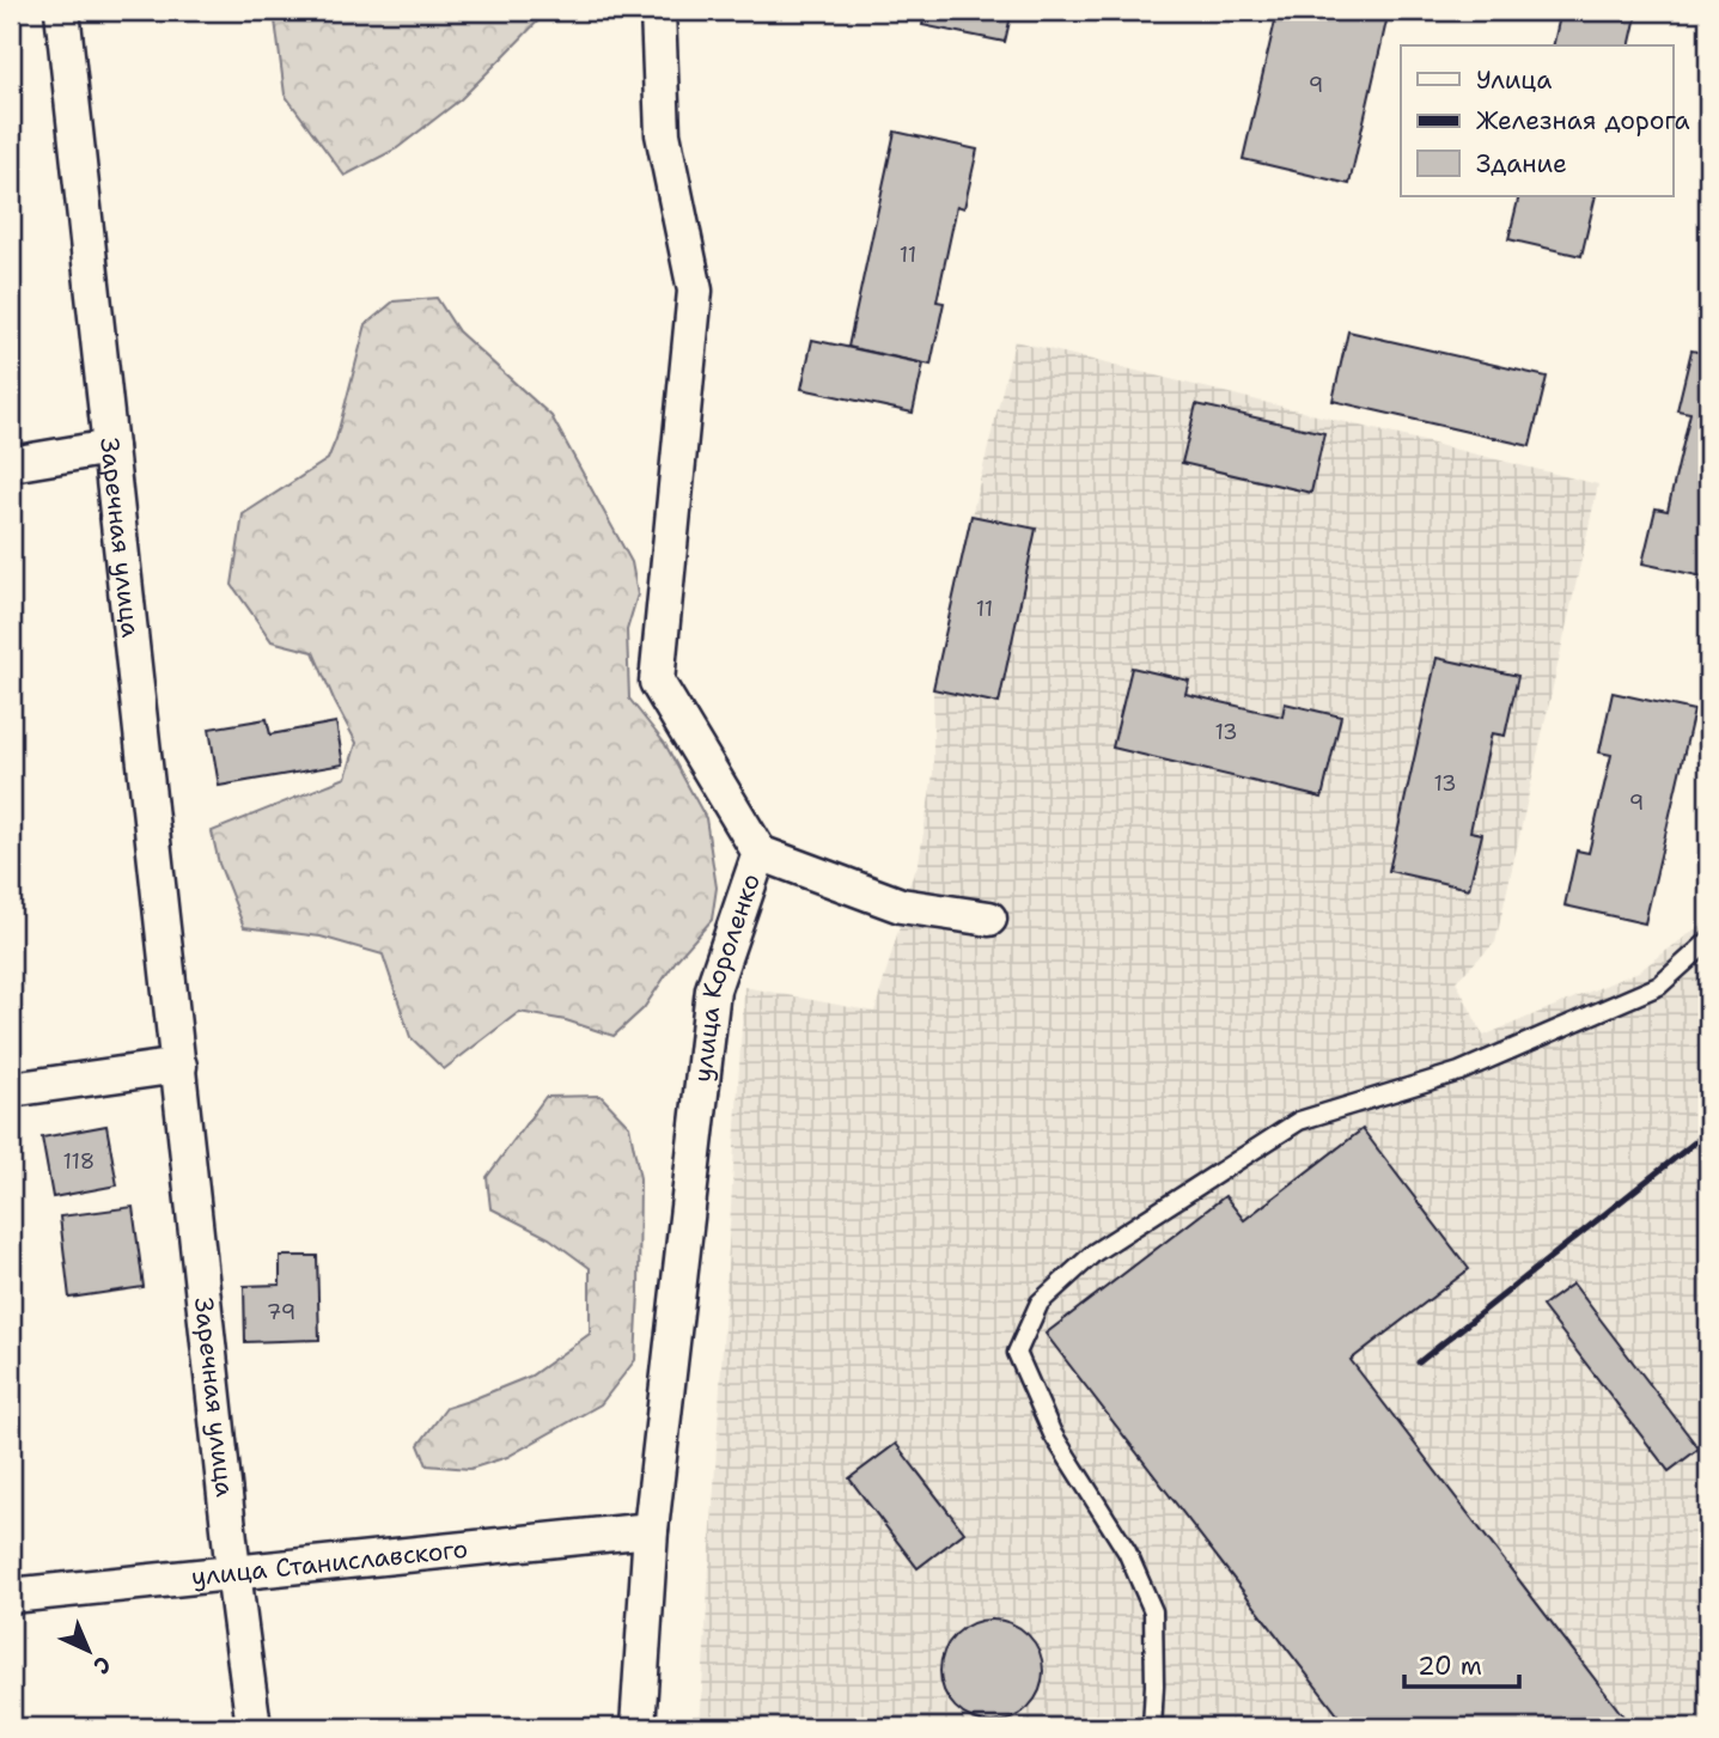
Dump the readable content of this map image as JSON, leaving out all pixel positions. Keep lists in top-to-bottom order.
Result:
{
  "streets": {
    "street": ["Заречная улица", "улица Короленко", "улица Станиславского"]
  },
  "crossings": [
    ["Заречная улица", "улица Станиславского"],
    ["улица Короленко", "улица Станиславского"]
  ],
  "house_numbers": [
    "9",
    "11",
    "11",
    "13",
    "13",
    "9",
    "118",
    "79"
  ],
  "legend": ["Улица", "Железная дорога", "Здание"],
  "scale_bar": "20 m",
  "north": "bottom right"
}
